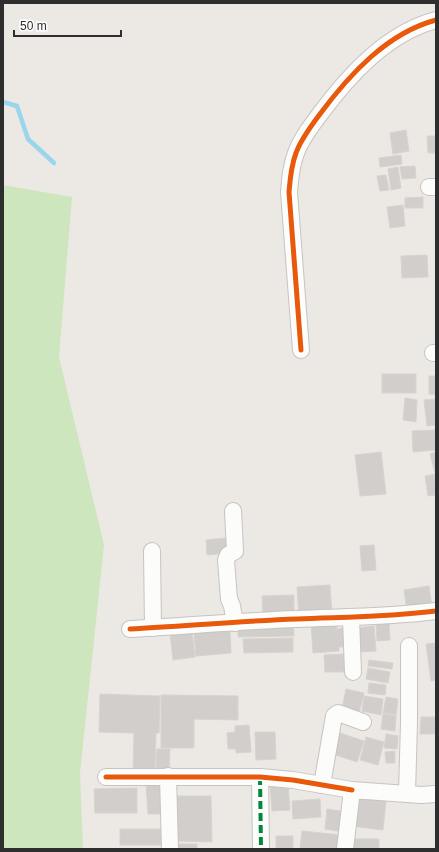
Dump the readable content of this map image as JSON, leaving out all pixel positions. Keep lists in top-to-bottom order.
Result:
{
  "scale_bar": "50 m"
}
